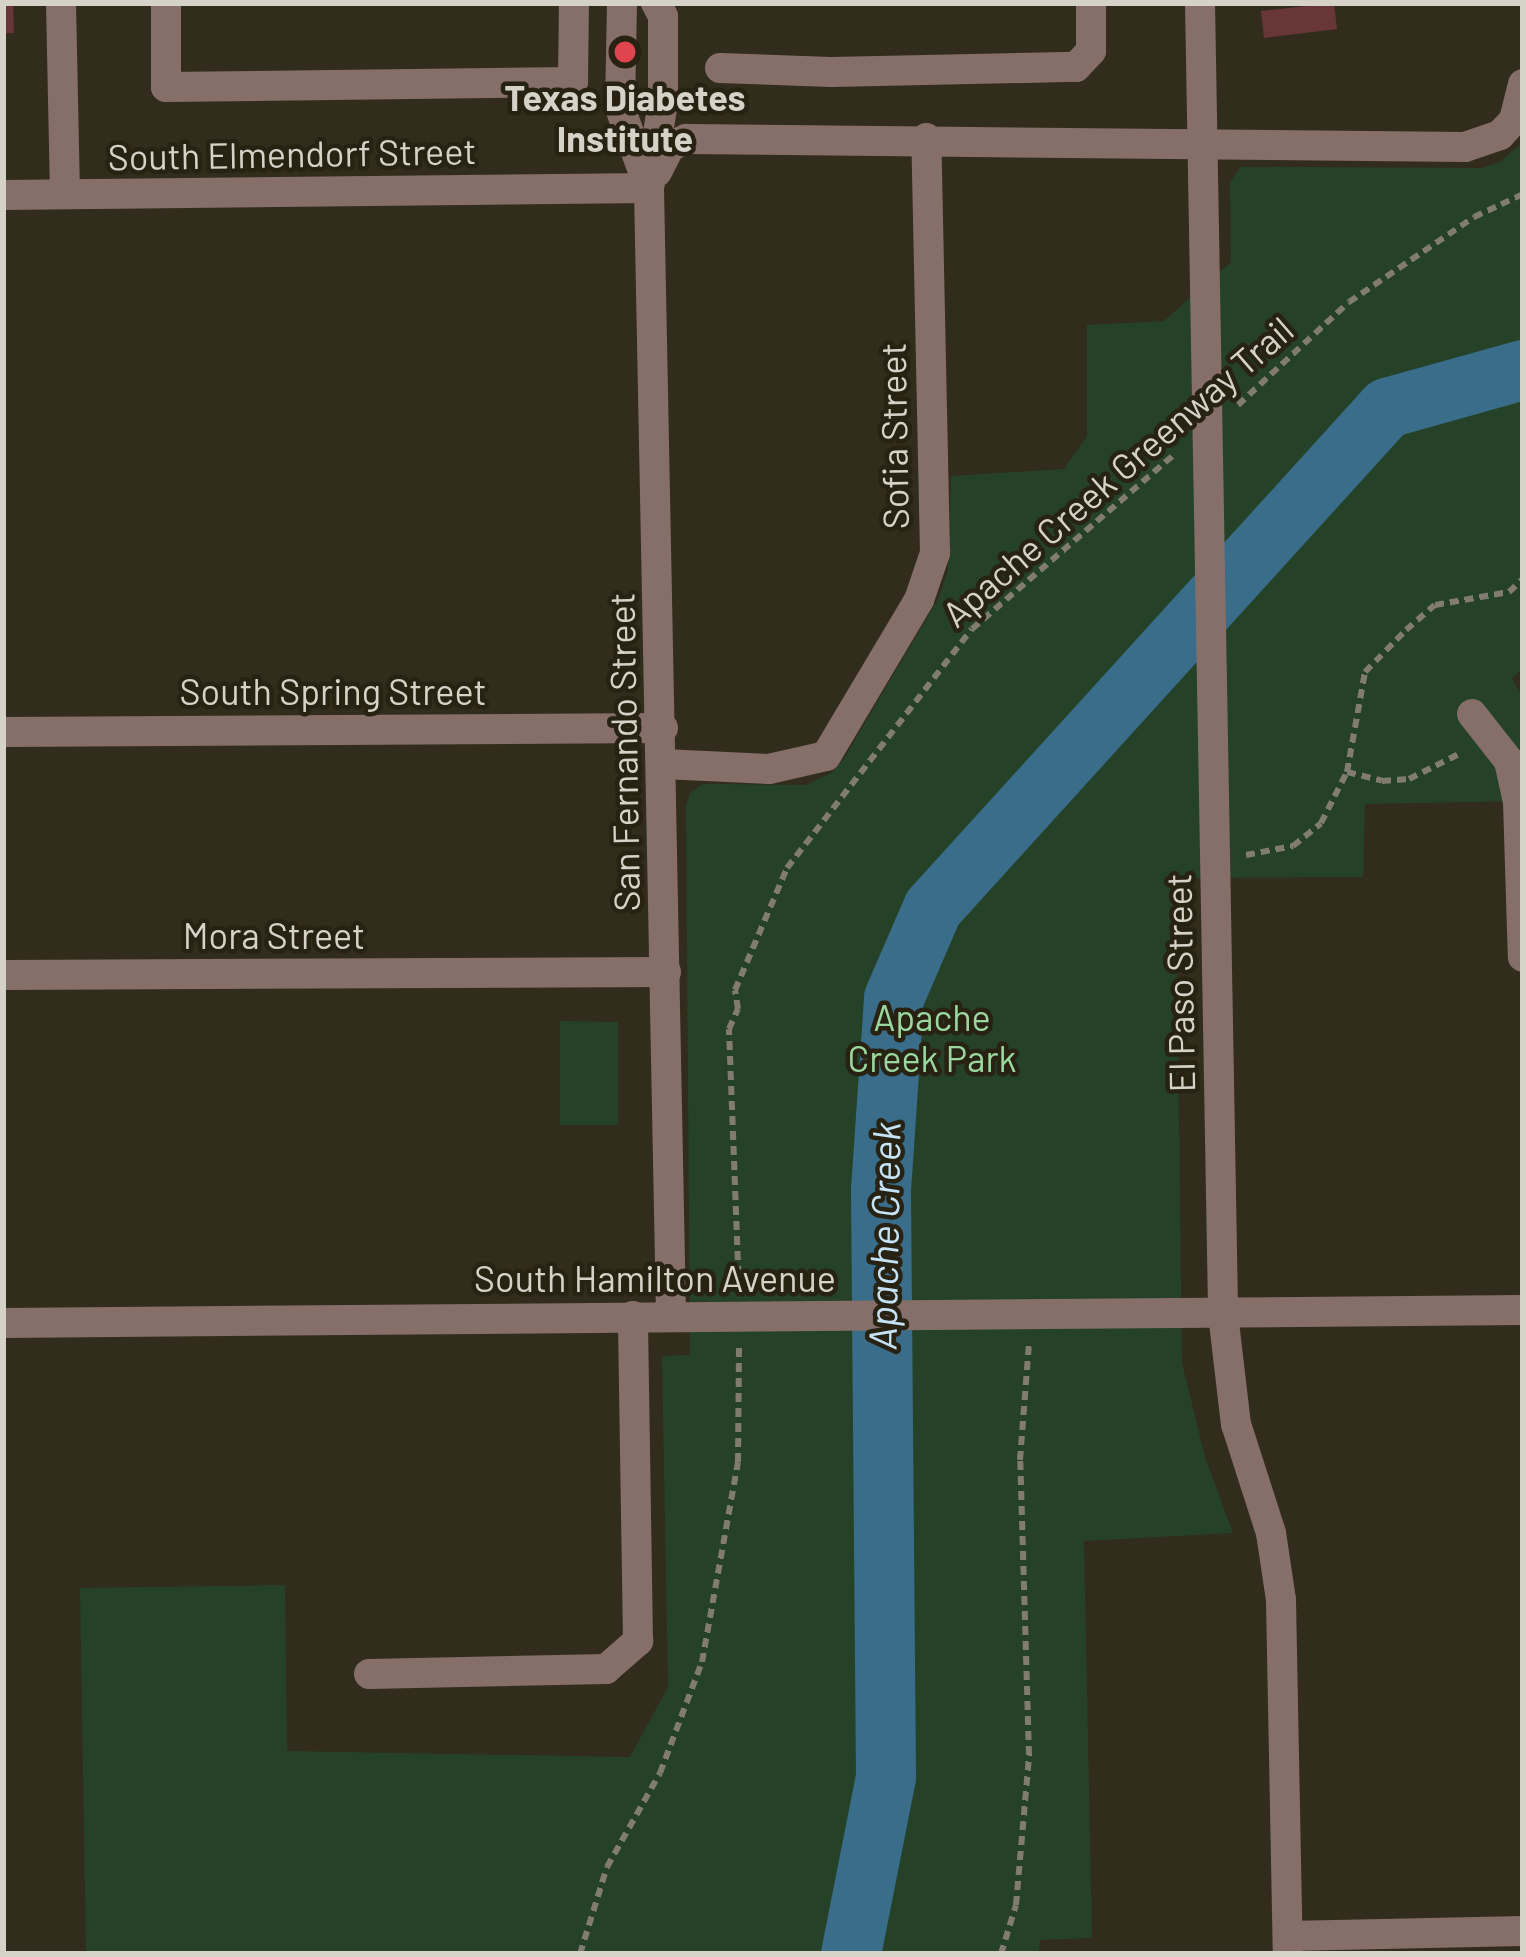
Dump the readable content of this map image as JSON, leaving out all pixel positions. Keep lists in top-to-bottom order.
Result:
{
  "streets": {
    "street": [
      "South Elmendorf Street",
      "Sofia Street",
      "South Spring Street",
      "San Fernando Street",
      "Mora Street",
      "El Paso Street",
      "South Hamilton Avenue"
    ],
    "path": ["Apache Creek Greenway Trail"]
  },
  "crossings": [
    ["South Elmendorf Street", "San Fernando Street"],
    ["Sofia Street", "San Fernando Street"],
    ["Apache Creek Greenway Trail", "South Hamilton Avenue"],
    ["South Spring Street", "San Fernando Street"],
    ["San Fernando Street", "Mora Street"],
    ["San Fernando Street", "South Hamilton Avenue"],
    ["El Paso Street", "South Hamilton Avenue"]
  ],
  "water": ["Apache Creek"],
  "parks": ["Apache Creek Park"],
  "places": ["Texas Diabetes Institute"]
}
